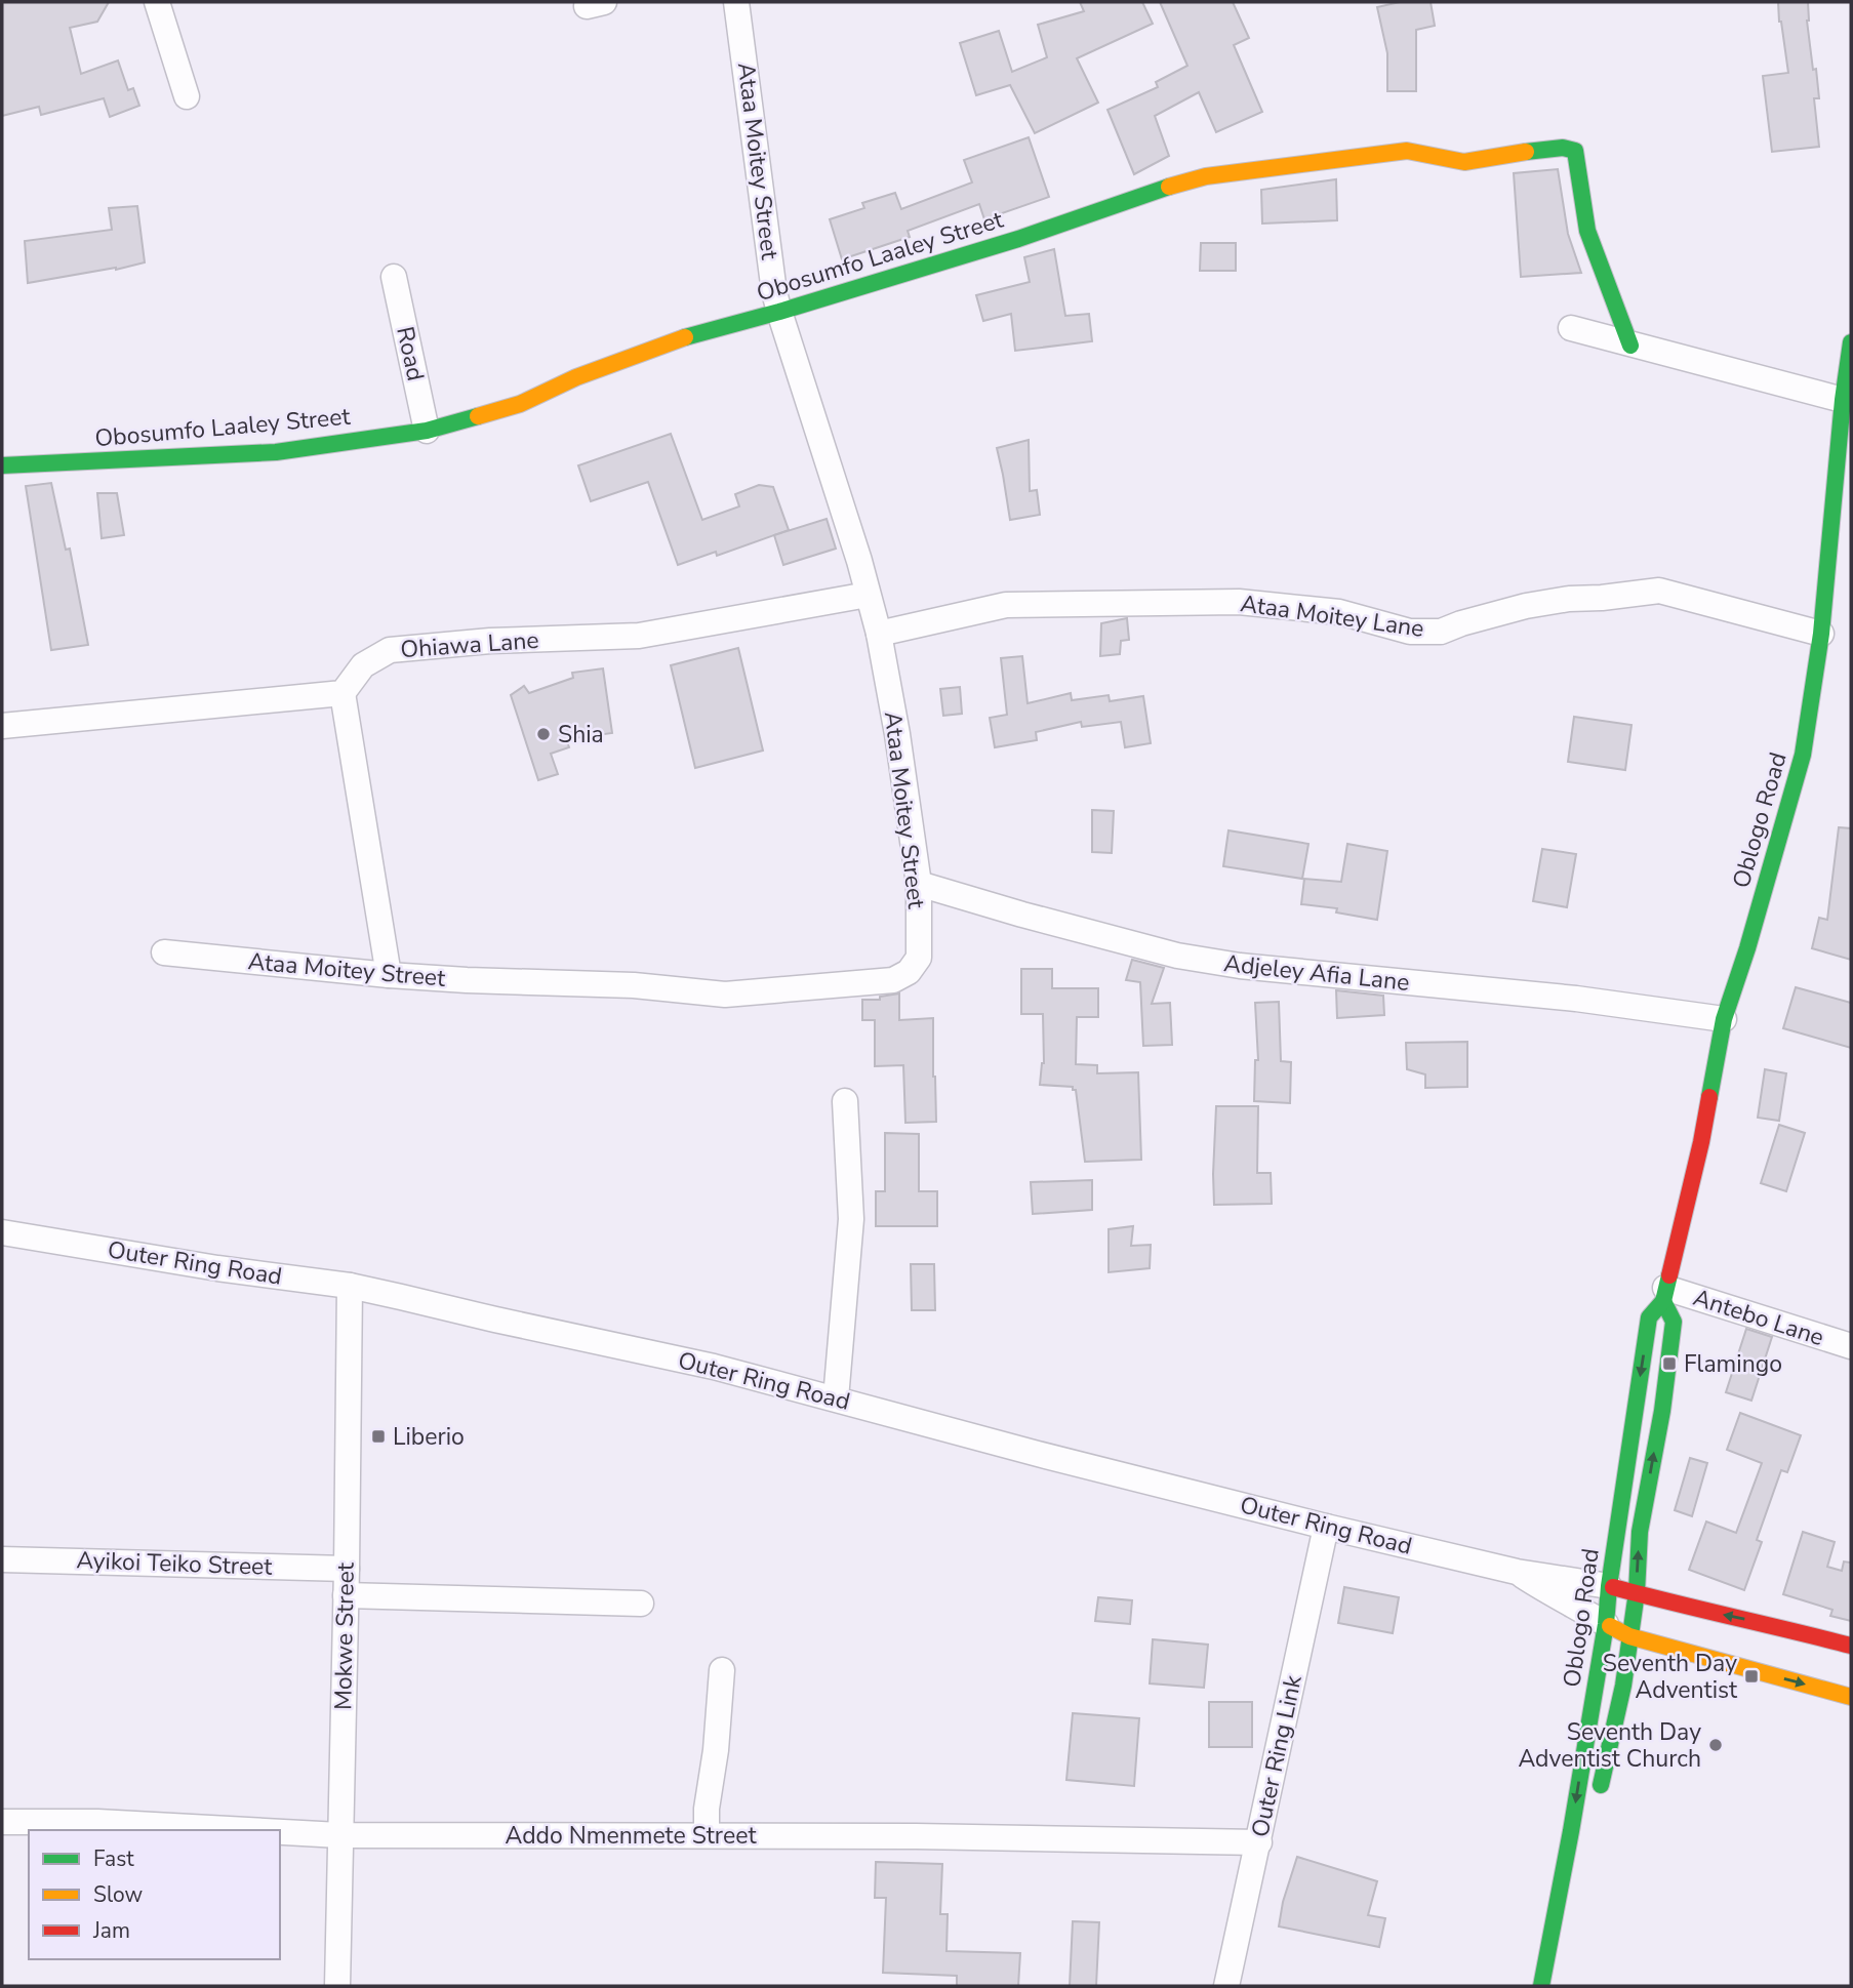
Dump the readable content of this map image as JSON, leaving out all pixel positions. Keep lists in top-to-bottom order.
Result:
{
  "streets": {
    "main road": ["Obosumfo Laaley Street", "Oblogo Road", "Outer Ring Road"],
    "street": [
      "Ataa Moitey Street",
      "Road",
      "Ataa Moitey Lane",
      "Ohiawa Lane",
      "Adjeley Afia Lane",
      "Antebo Lane",
      "Ayikoi Teiko Street",
      "Mokwe Street",
      "Outer Ring Link",
      "Addo Nmenmete Street"
    ]
  },
  "crossings": [
    ["Ataa Moitey Street", "Obosumfo Laaley Street"],
    ["Ataa Moitey Street", "Ataa Moitey Lane"],
    ["Ataa Moitey Street", "Ohiawa Lane"],
    ["Ataa Moitey Street", "Adjeley Afia Lane"],
    ["Obosumfo Laaley Street", "Road"],
    ["Ataa Moitey Lane", "Oblogo Road"],
    ["Oblogo Road", "Adjeley Afia Lane"],
    ["Oblogo Road", "Outer Ring Road"],
    ["Oblogo Road", "Antebo Lane"],
    ["Outer Ring Road", "Mokwe Street"],
    ["Outer Ring Road", "Outer Ring Link"],
    ["Ayikoi Teiko Street", "Mokwe Street"],
    ["Mokwe Street", "Addo Nmenmete Street"],
    ["Outer Ring Link", "Addo Nmenmete Street"]
  ],
  "places": {
    "other": ["Shia", "Seventh Day Adventist Church"],
    "transit": ["Flamingo", "Liberio", "Seventh Day Adventist"]
  },
  "legend": ["Fast", "Slow", "Jam"]
}
